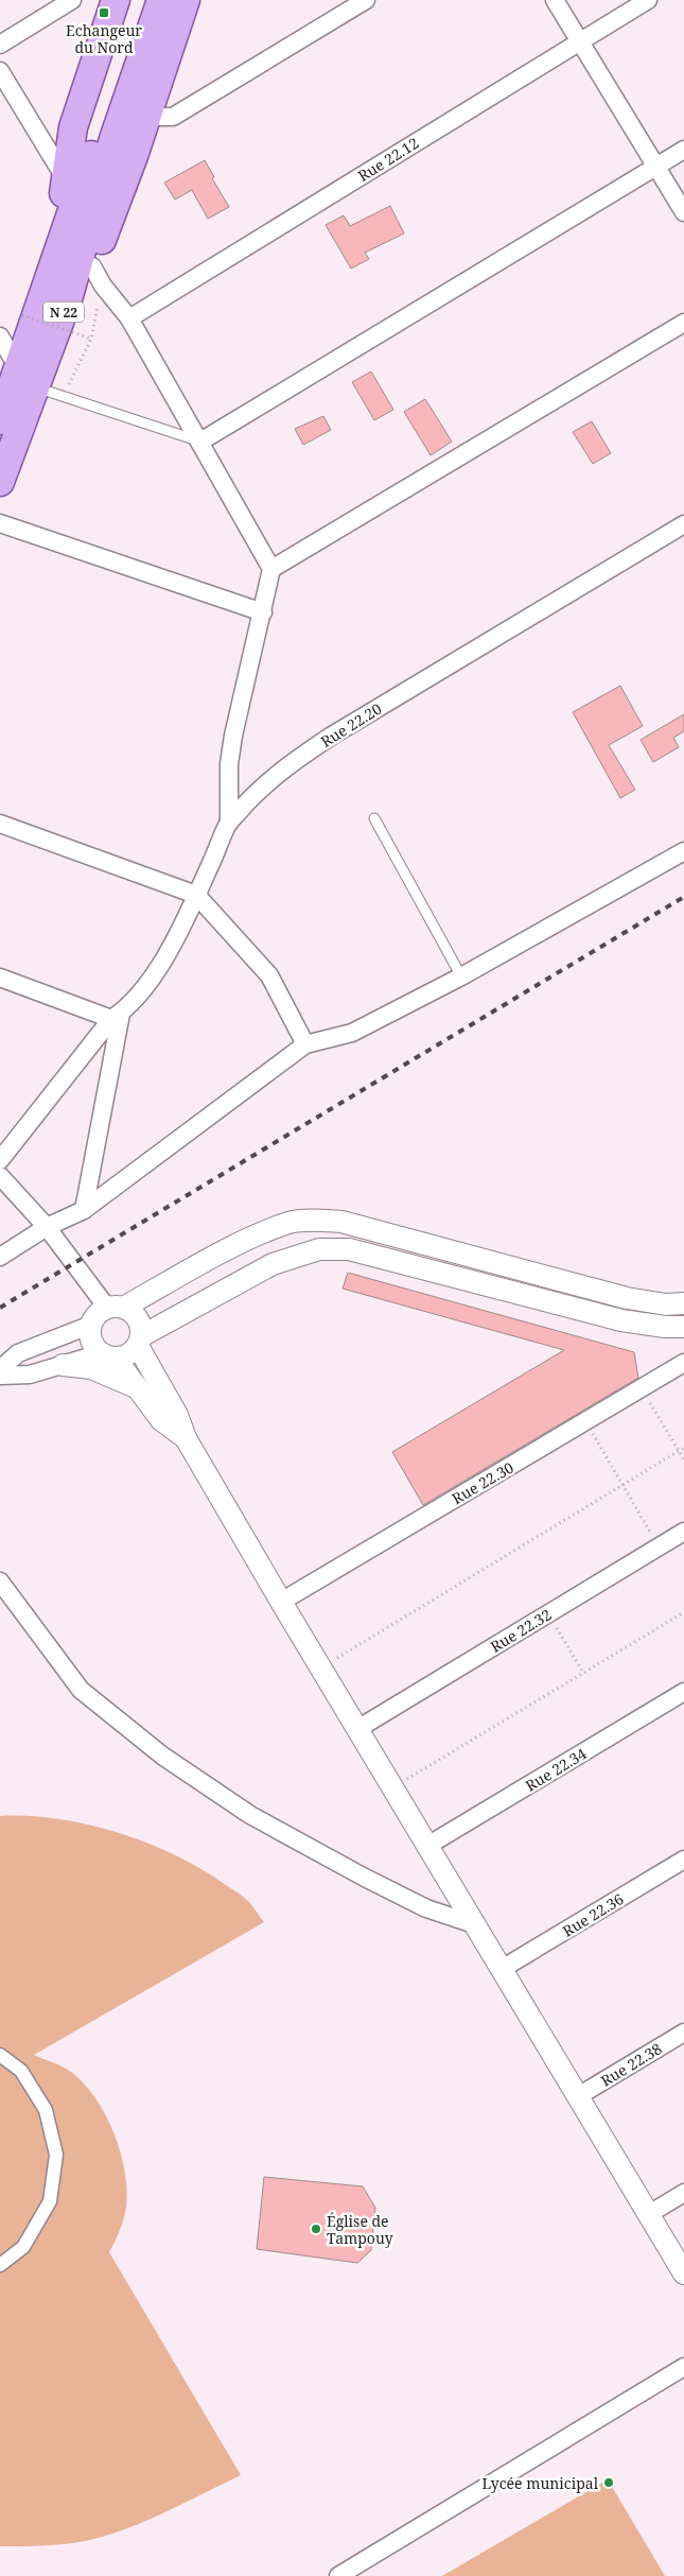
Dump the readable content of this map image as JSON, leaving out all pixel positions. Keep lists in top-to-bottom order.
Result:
{
  "streets": {
    "main road": ["N 22"],
    "street": [
      "Rue 22.12",
      "Rue 22.20",
      "Rue 22.30",
      "Rue 22.32",
      "Rue 22.34",
      "Rue 22.36",
      "Rue 22.38"
    ]
  },
  "places": {
    "transit": ["Echangeur du Nord"],
    "other": ["Église de Tampouy", "Lycée municipal"]
  }
}
